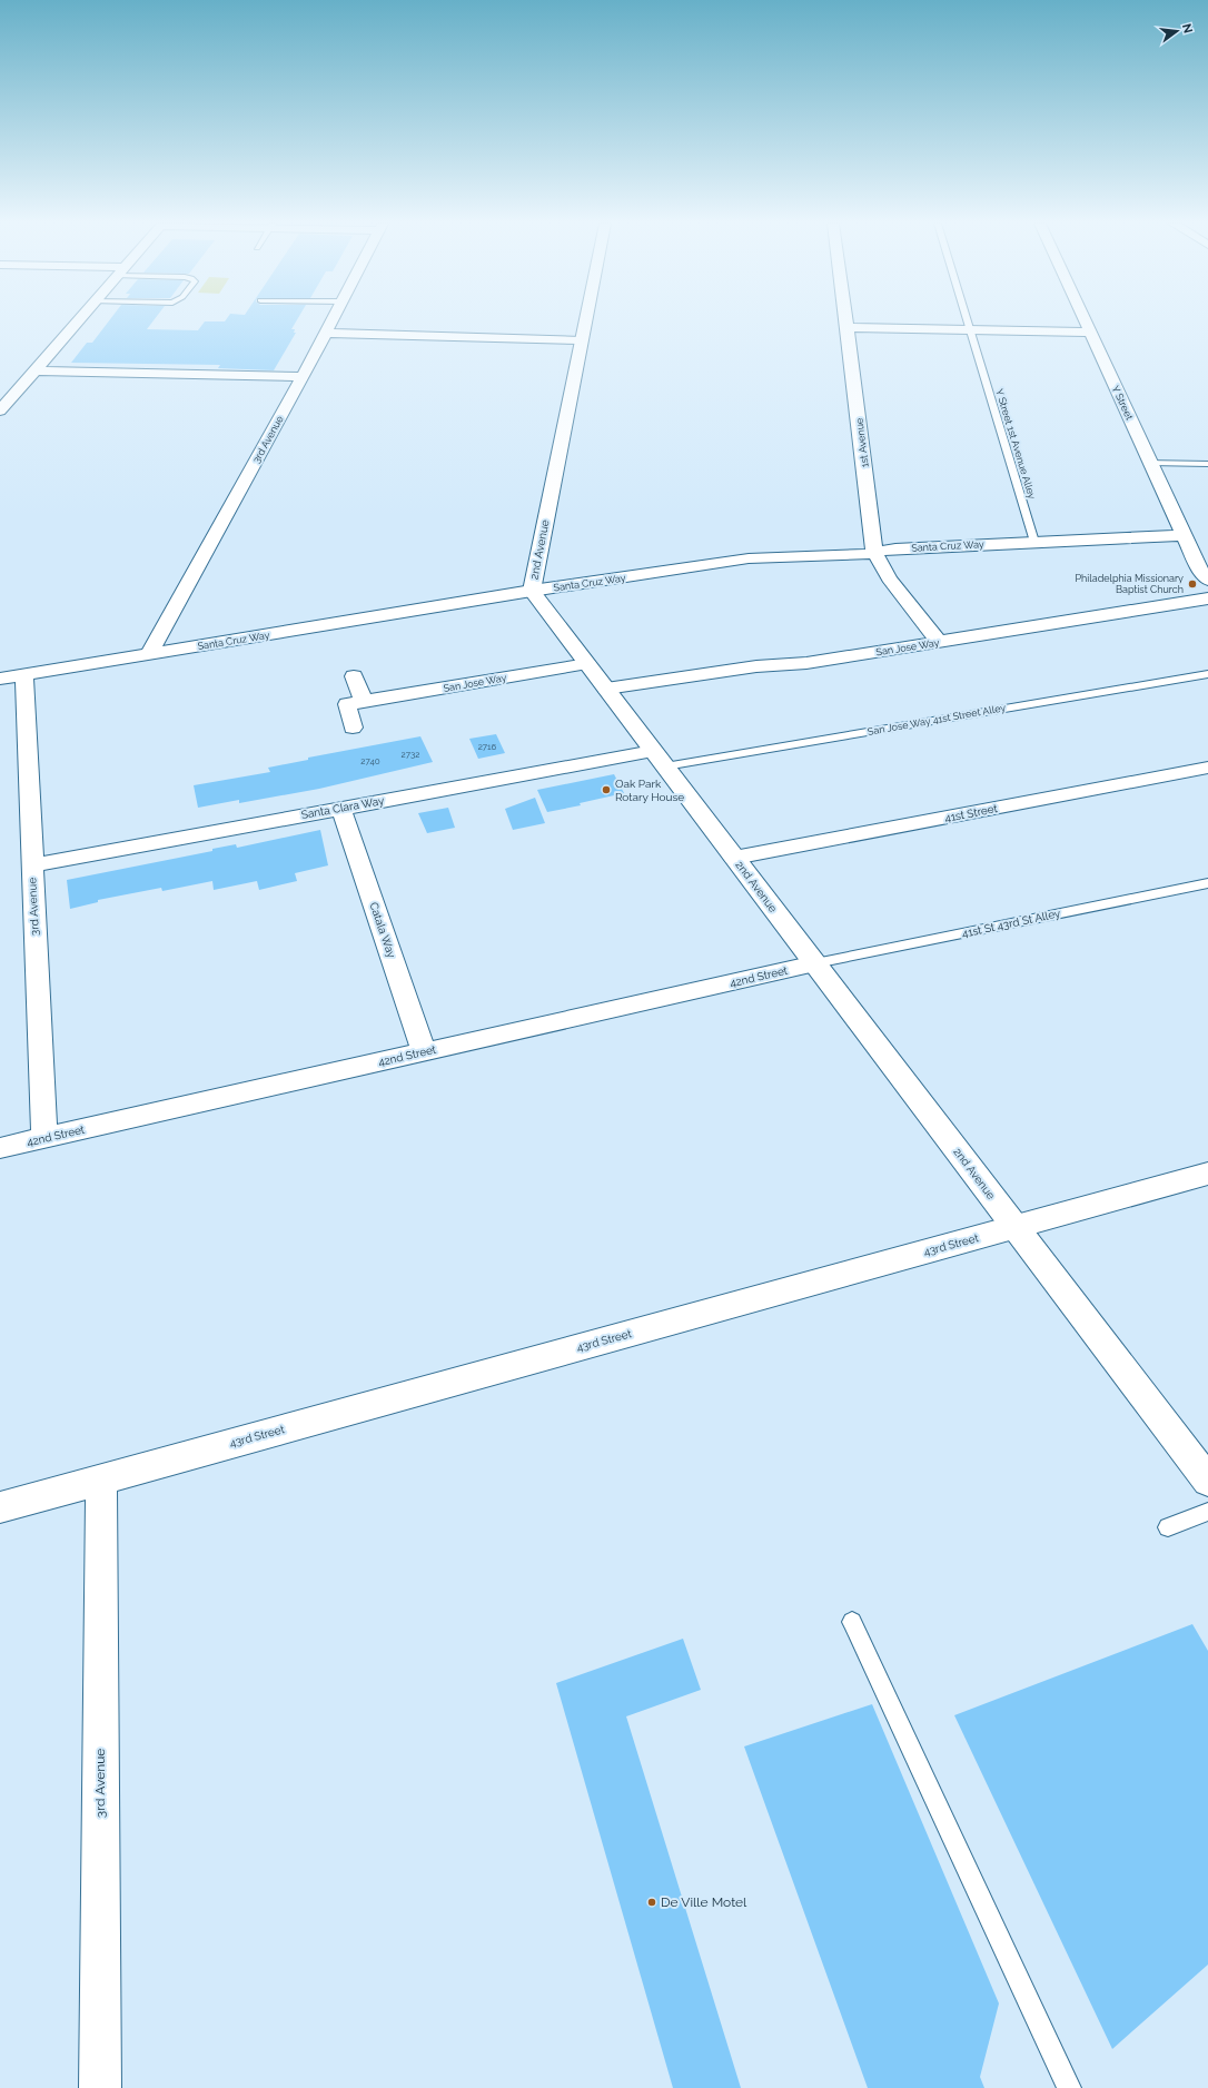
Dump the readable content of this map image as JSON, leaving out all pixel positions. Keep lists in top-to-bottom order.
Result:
{
  "streets": {
    "street": [
      "Y Street",
      "3rd Avenue",
      "1st Avenue",
      "Santa Cruz Way",
      "2nd Avenue",
      "San Jose Way",
      "Santa Clara Way",
      "41st Street",
      "Catala Way",
      "42nd Street",
      "43rd Street"
    ],
    "lane": ["Y Street 1st Avenue Alley", "San Jose Way 41st Street Alley", "41st St 43rd St Alley"]
  },
  "crossings": [
    ["Y Street", "Santa Cruz Way"],
    ["3rd Avenue", "Santa Cruz Way"],
    ["3rd Avenue", "Santa Clara Way"],
    ["3rd Avenue", "42nd Street"],
    ["3rd Avenue", "43rd Street"],
    ["1st Avenue", "Santa Cruz Way"],
    ["1st Avenue", "San Jose Way"],
    ["Y Street 1st Avenue Alley", "Santa Cruz Way"],
    ["Santa Cruz Way", "2nd Avenue"],
    ["2nd Avenue", "San Jose Way"],
    ["2nd Avenue", "San Jose Way 41st Street Alley"],
    ["2nd Avenue", "Santa Clara Way"],
    ["2nd Avenue", "41st Street"],
    ["2nd Avenue", "41st St 43rd St Alley"],
    ["2nd Avenue", "42nd Street"],
    ["2nd Avenue", "43rd Street"],
    ["San Jose Way 41st Street Alley", "Santa Clara Way"],
    ["Santa Clara Way", "Catala Way"],
    ["41st St 43rd St Alley", "42nd Street"],
    ["Catala Way", "42nd Street"]
  ],
  "places": ["Philadelphia Missionary Baptist Church", "Oak Park Rotary House", "De Ville Motel"],
  "house_numbers": ["2716", "2732", "2740"],
  "north": "right"
}
